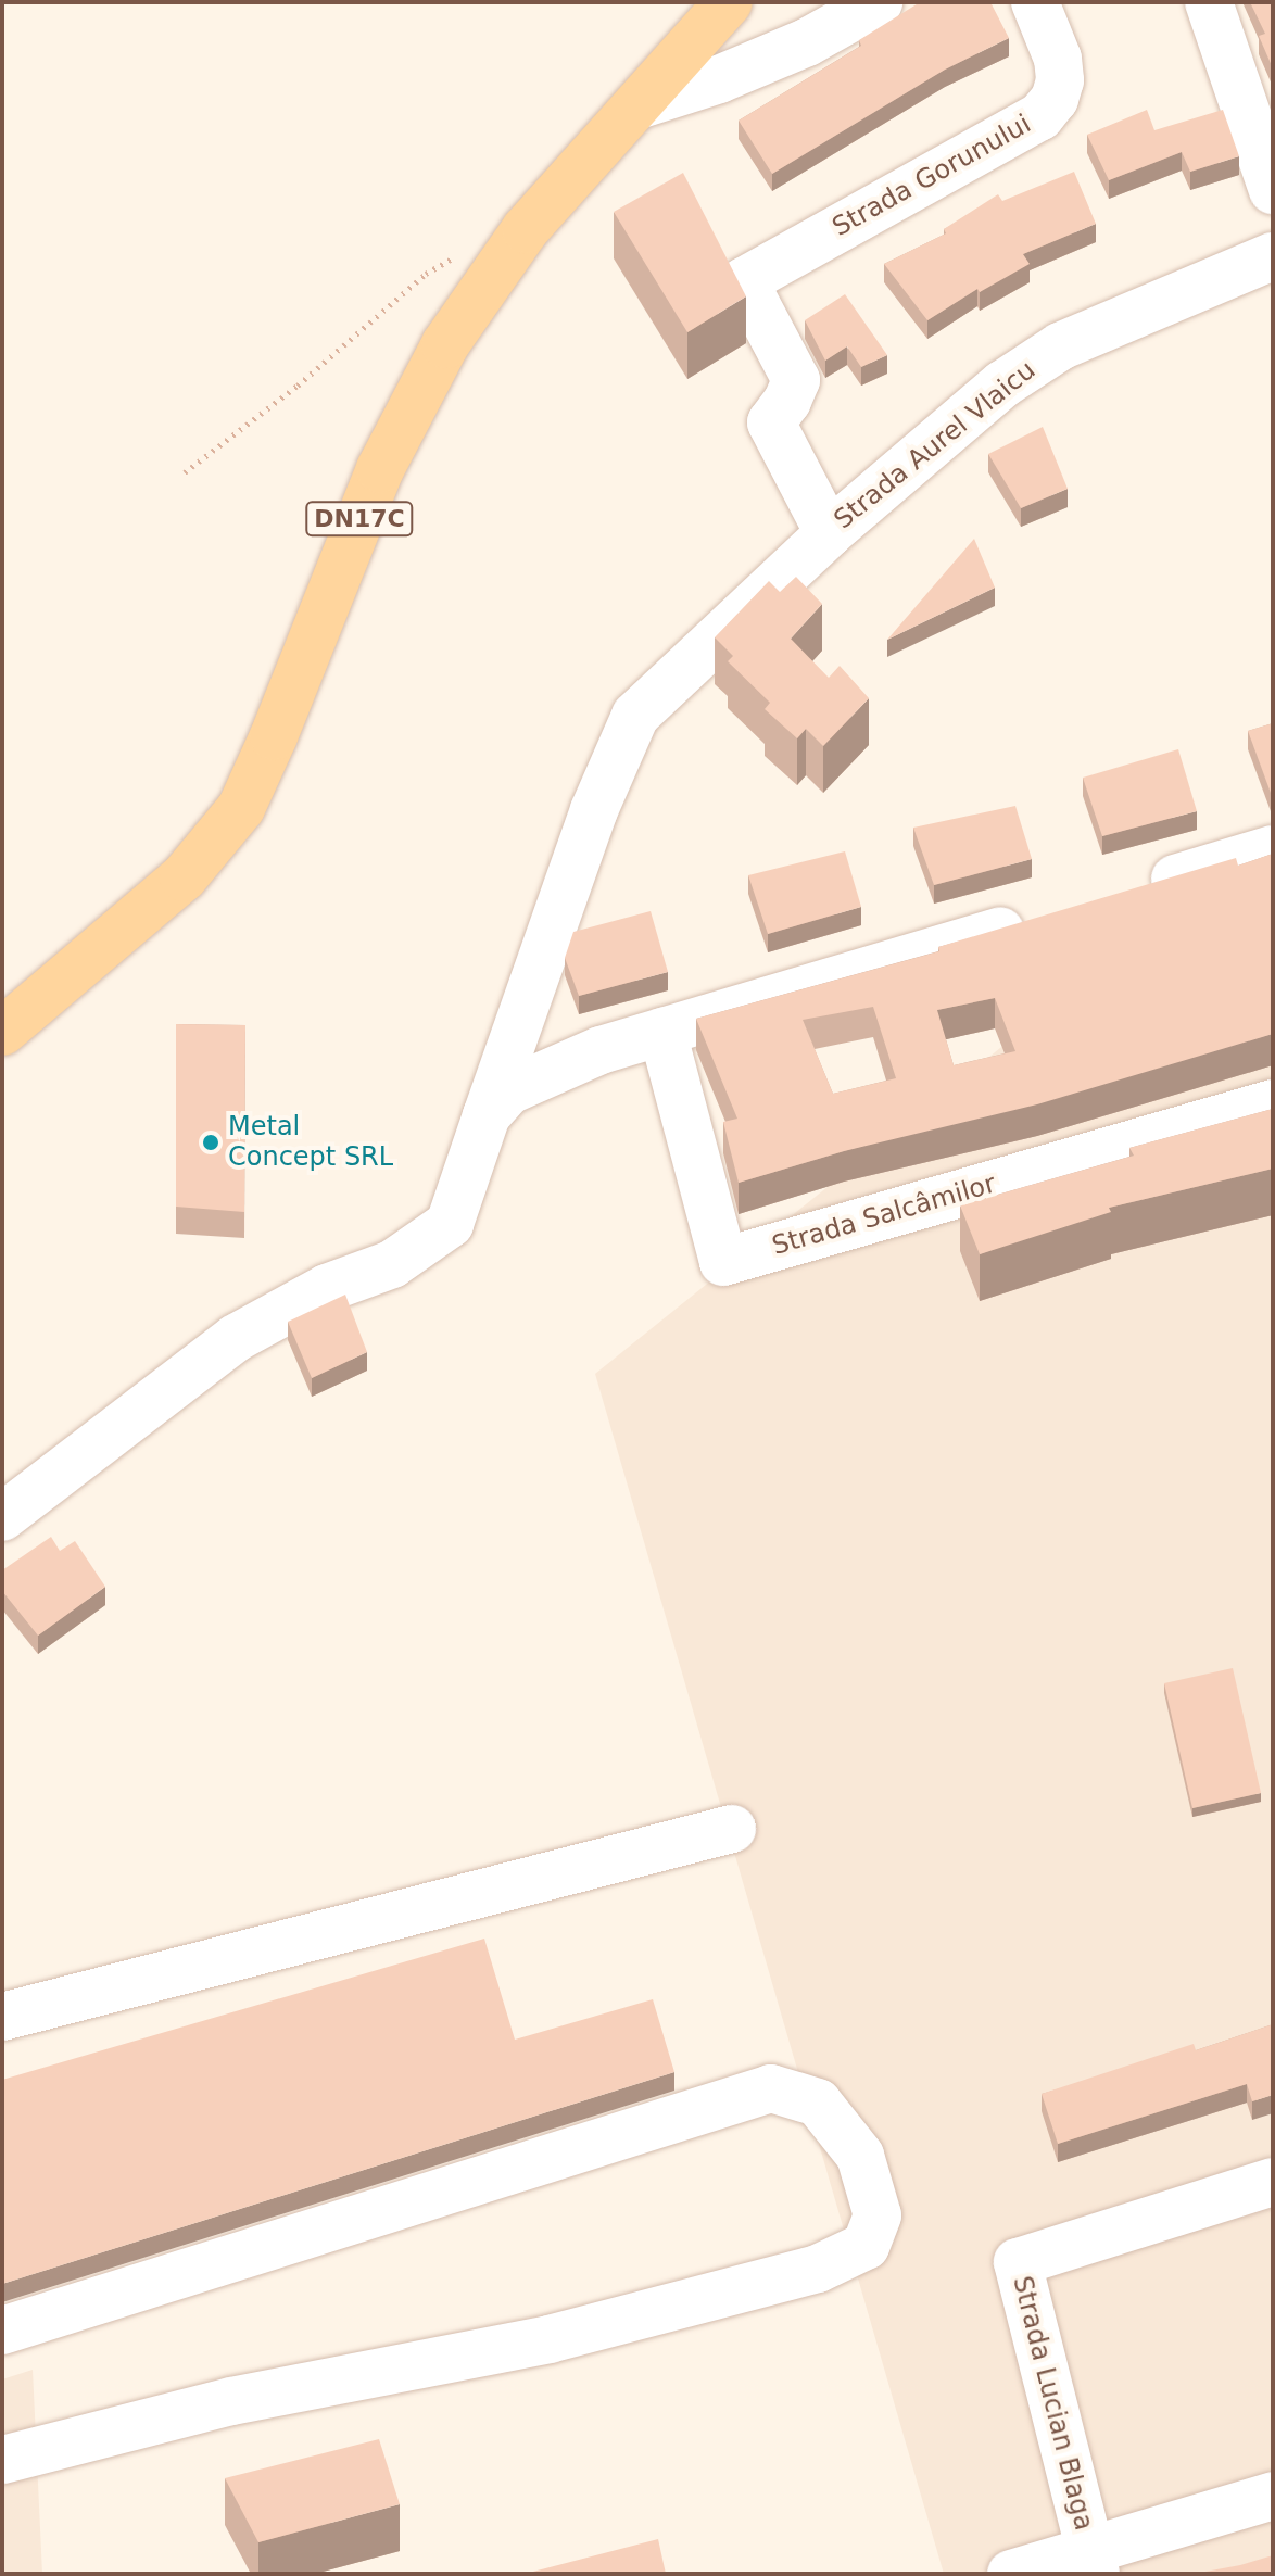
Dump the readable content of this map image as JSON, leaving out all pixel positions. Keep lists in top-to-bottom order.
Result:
{
  "streets": {
    "main road": ["DN17C"],
    "street": [
      "Strada Gorunului",
      "Strada Aurel Vlaicu",
      "Strada Salcâmilor",
      "Strada Lucian Blaga"
    ]
  },
  "crossings": [
    ["Strada Gorunului", "Strada Aurel Vlaicu"]
  ],
  "places": ["Metal Concept SRL"]
}
